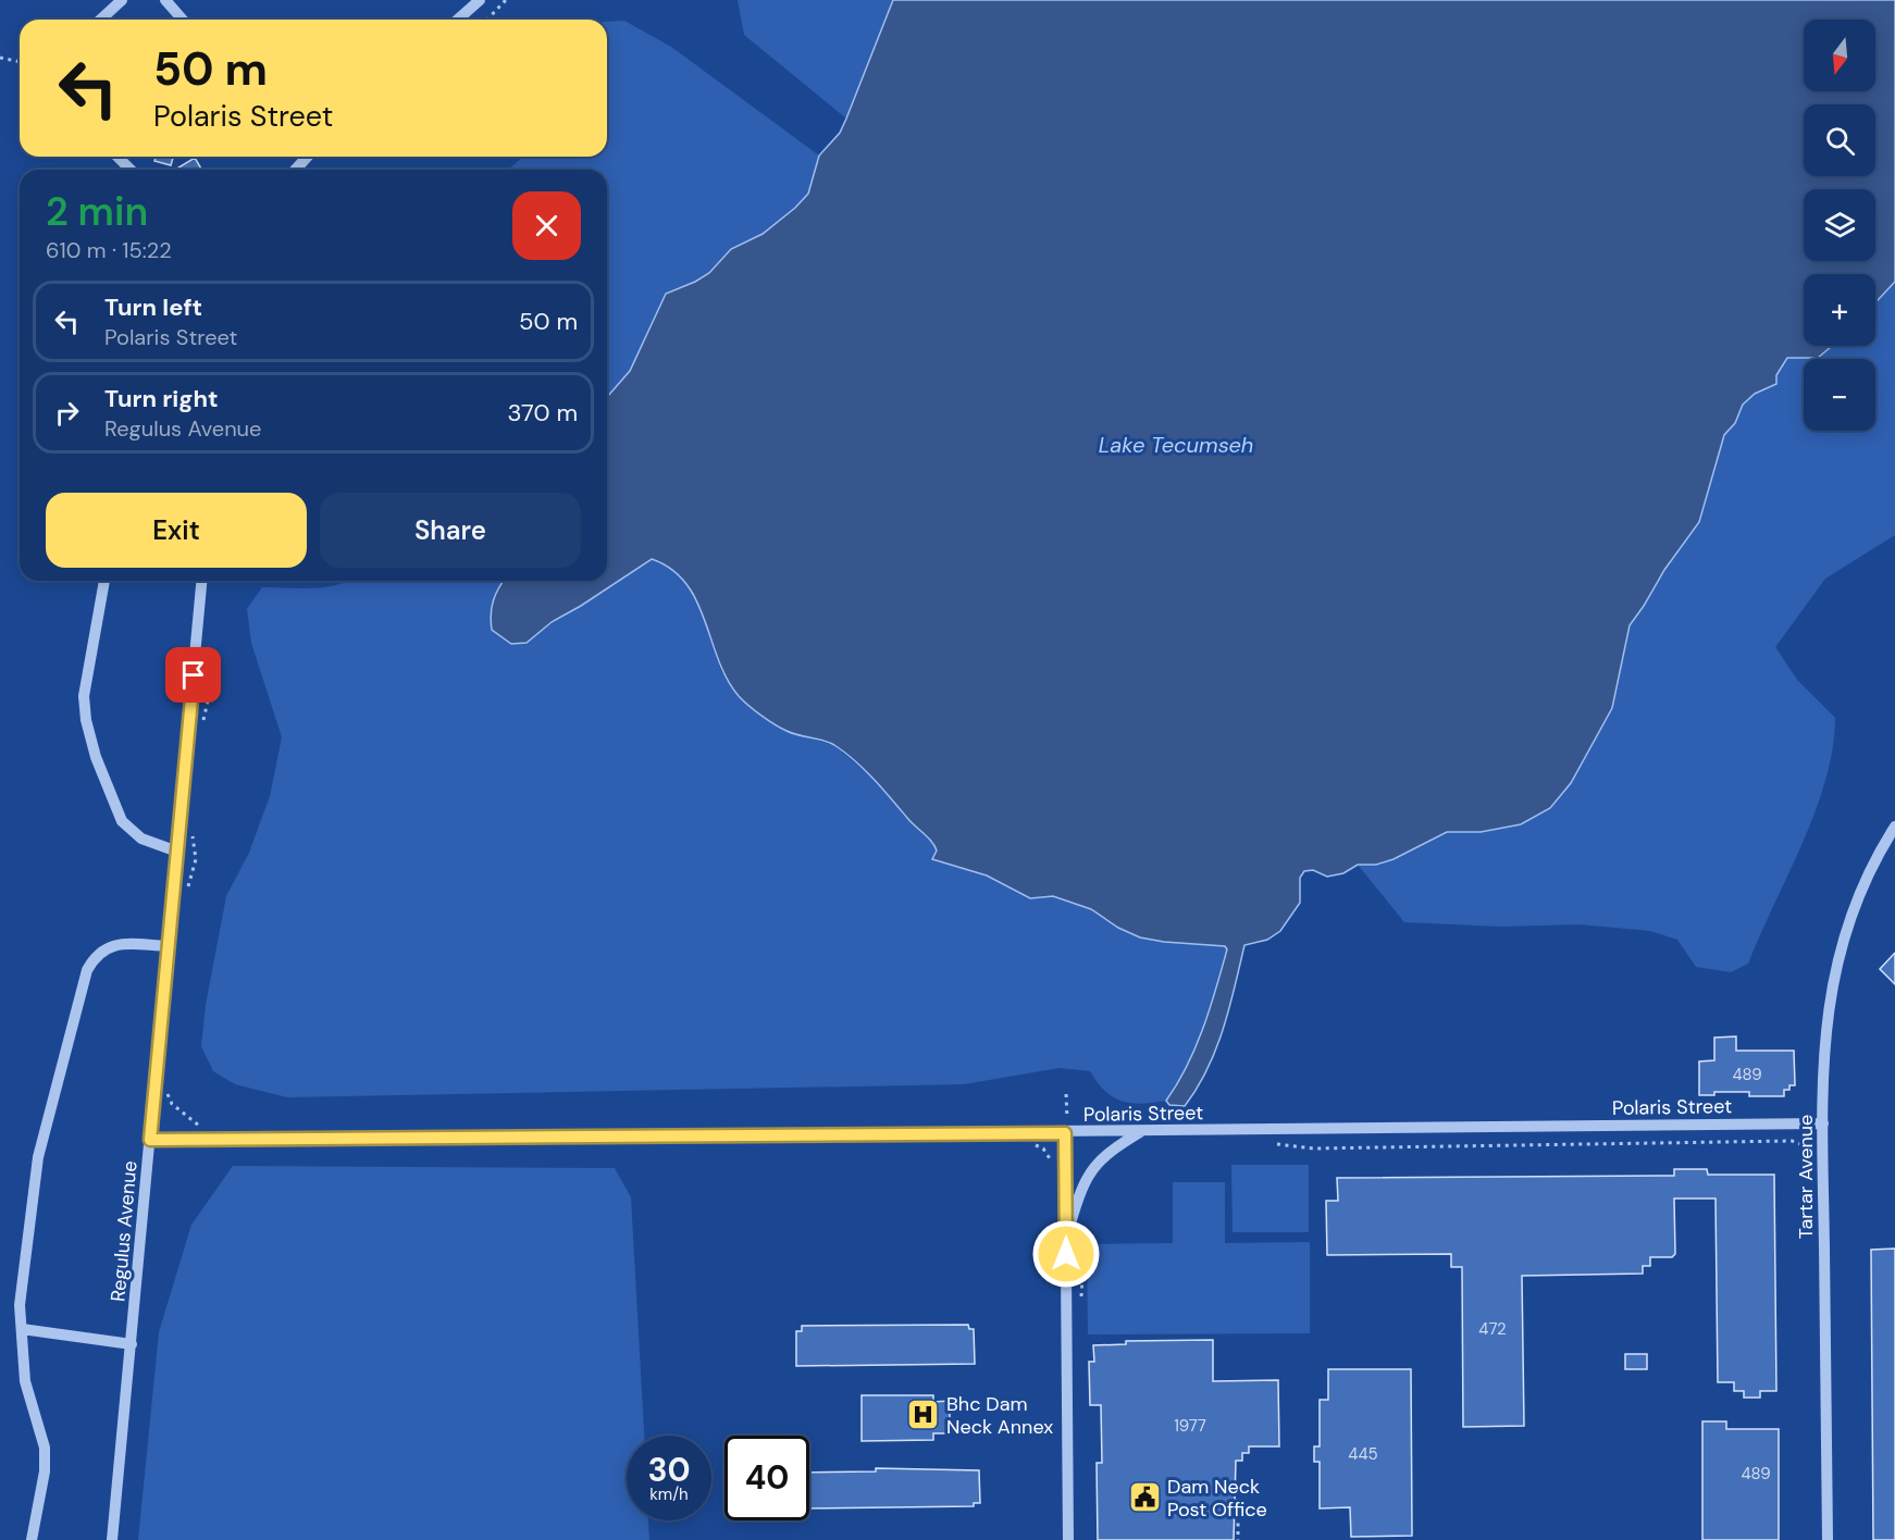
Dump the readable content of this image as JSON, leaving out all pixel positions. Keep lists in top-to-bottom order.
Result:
{
  "streets": {
    "street": ["Polaris Street", "Tartar Avenue", "Regulus Avenue"]
  },
  "crossings": [
    ["Polaris Street", "Tartar Avenue"],
    ["Polaris Street", "Regulus Avenue"]
  ],
  "water": ["Lake Tecumseh"],
  "places": {
    "hospital": ["Bhc Dam Neck Annex"],
    "public building": ["Dam Neck Post Office"]
  },
  "house_numbers": [
    "489",
    "472",
    "1977",
    "445",
    "489"
  ],
  "north": "bottom",
  "page": {
    "map_buttons": ["+", "−"],
    "turn": ["50 m", "Polaris Street"],
    "heading": ["2 min", "610 m · 15:22"],
    "list": [
      {
        "name": "Turn left",
        "note": "Polaris Street",
        "value": "50 m"
      },
      {
        "name": "Turn right",
        "note": "Regulus Avenue",
        "value": "370 m"
      }
    ],
    "buttons": ["Exit", "Share"],
    "speed": "30 km/h",
    "limit": "40"
  }
}
